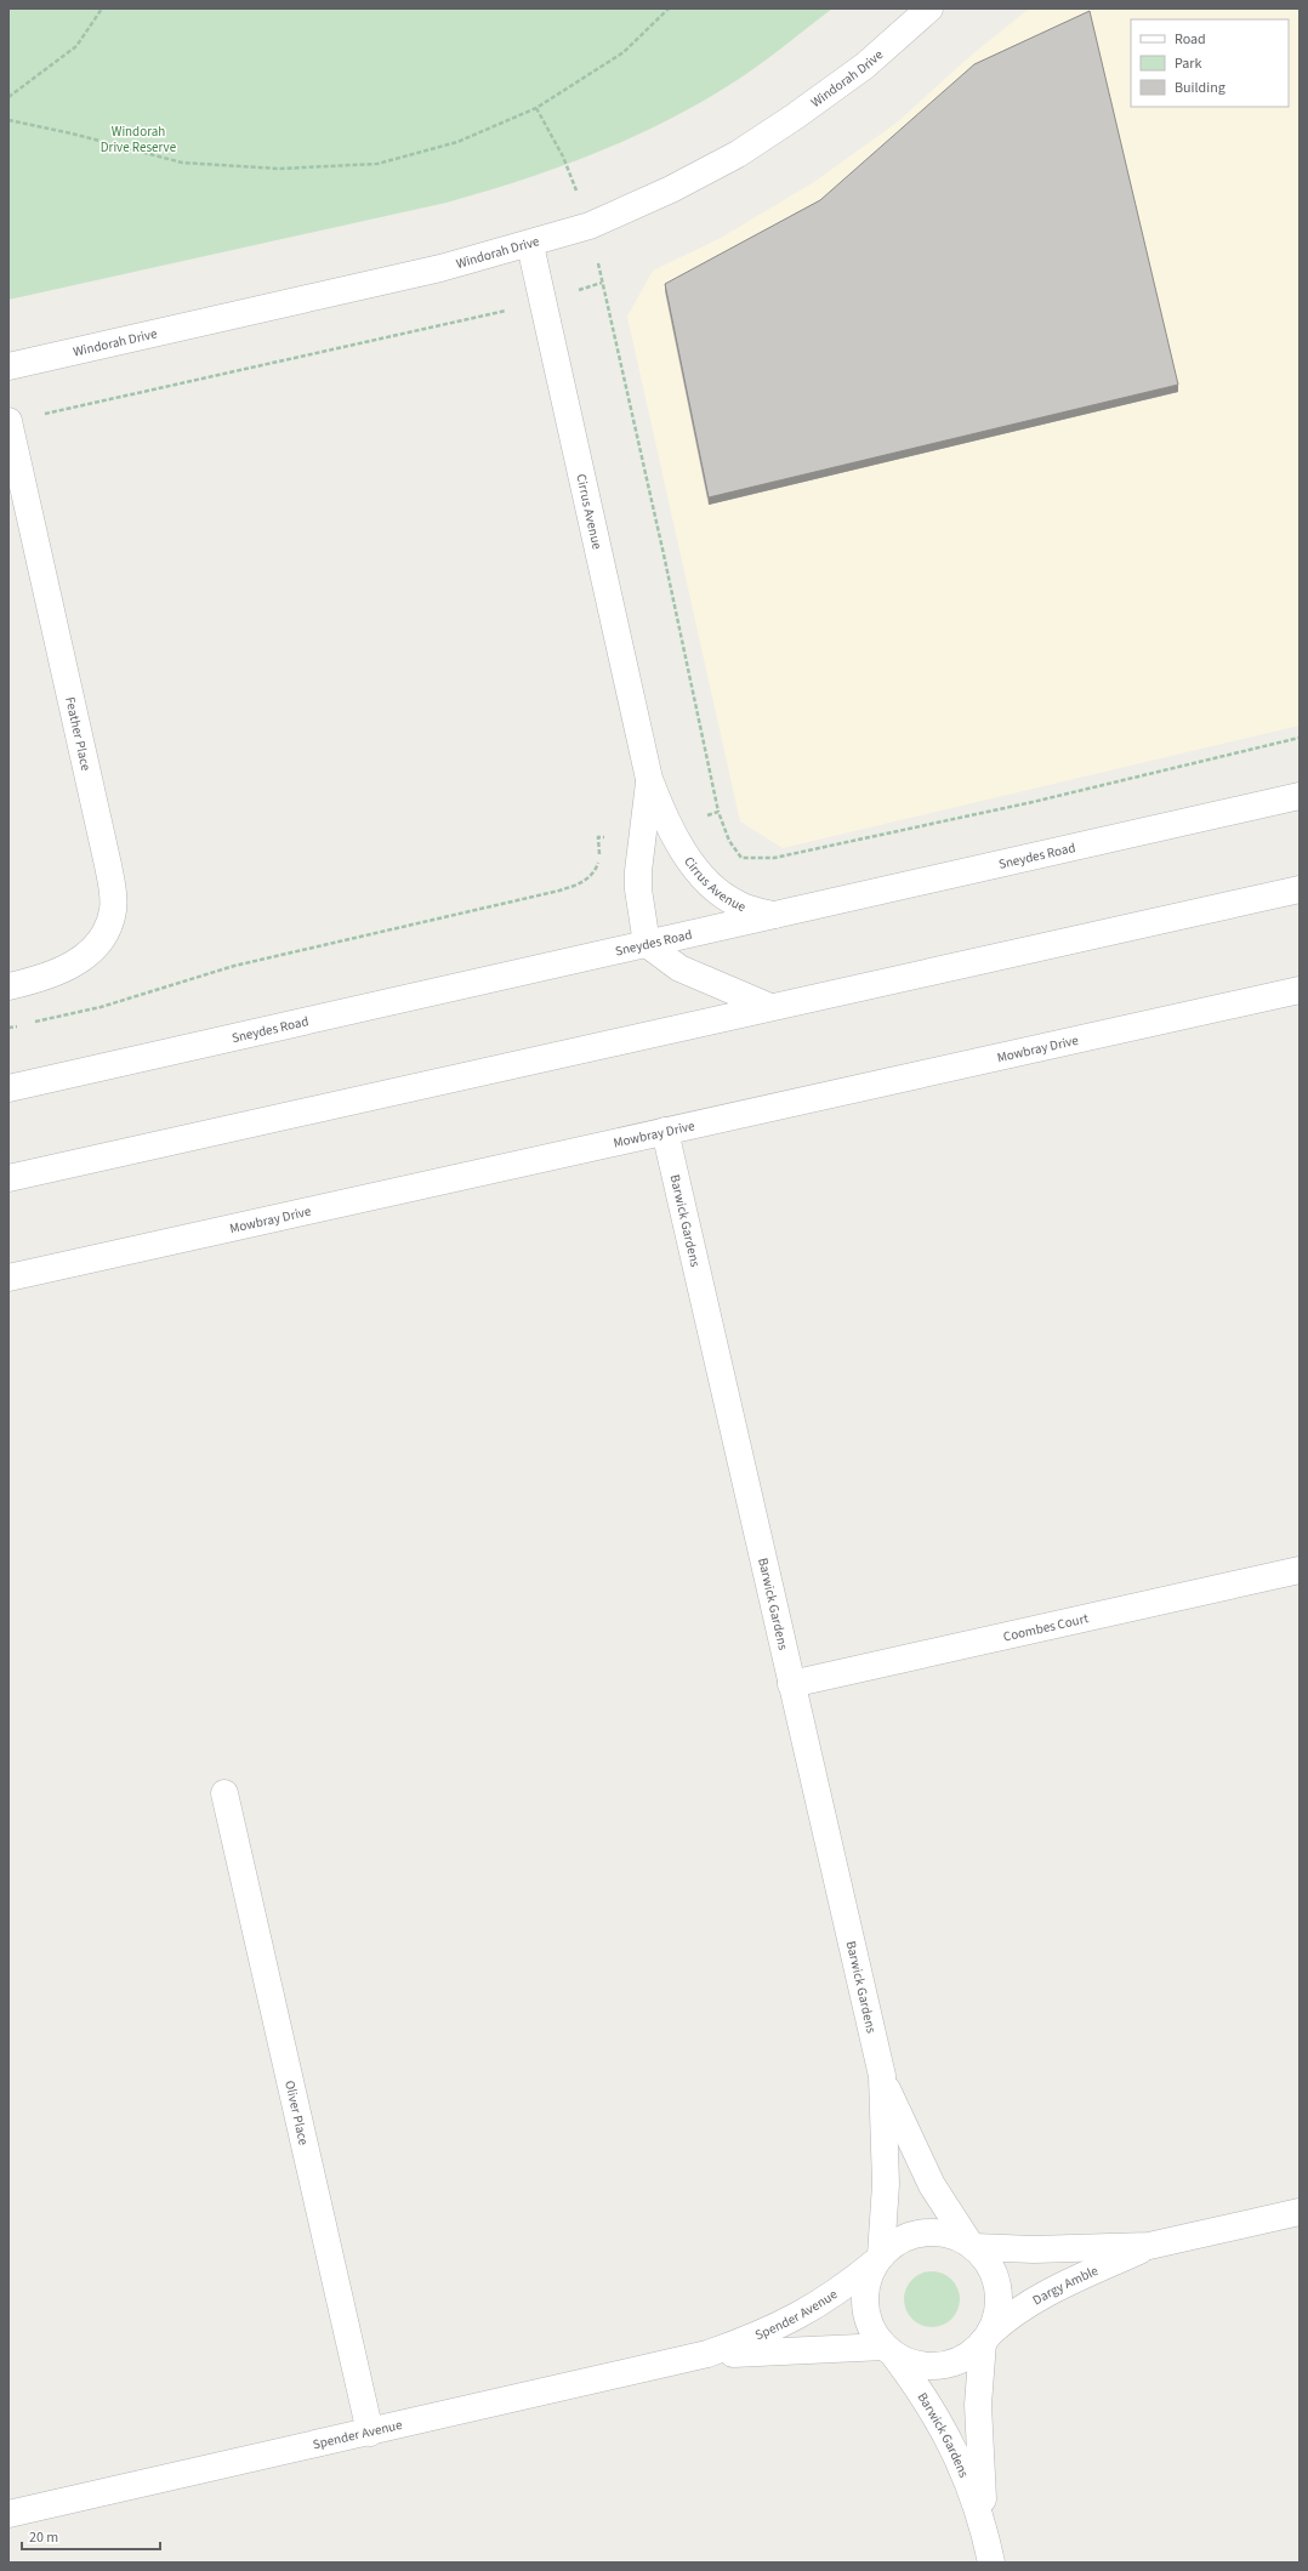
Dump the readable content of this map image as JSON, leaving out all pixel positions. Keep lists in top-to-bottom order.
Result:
{
  "streets": {
    "street": [
      "Windorah Drive",
      "Cirrus Avenue",
      "Feather Place",
      "Sneydes Road",
      "Mowbray Drive",
      "Barwick Gardens",
      "Coombes Court",
      "Oliver Place",
      "Dargy Amble",
      "Spender Avenue"
    ]
  },
  "crossings": [
    ["Windorah Drive", "Cirrus Avenue"],
    ["Cirrus Avenue", "Sneydes Road"],
    ["Mowbray Drive", "Barwick Gardens"],
    ["Barwick Gardens", "Coombes Court"],
    ["Barwick Gardens", "Dargy Amble"],
    ["Barwick Gardens", "Spender Avenue"],
    ["Oliver Place", "Spender Avenue"],
    ["Dargy Amble", "Spender Avenue"]
  ],
  "parks": ["Windorah Drive Reserve"],
  "legend": ["Road", "Park", "Building"],
  "scale_bar": "20 m"
}
